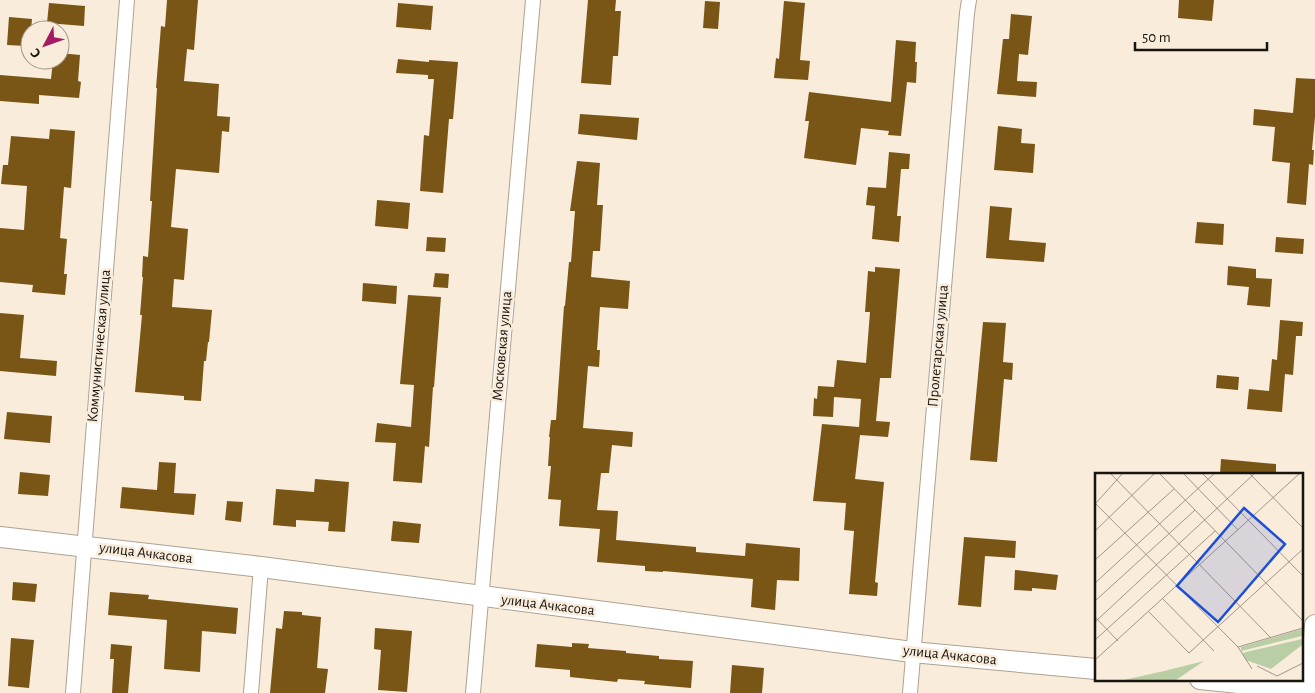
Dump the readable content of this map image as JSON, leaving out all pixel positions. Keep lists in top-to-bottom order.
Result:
{
  "streets": {
    "street": [
      "Коммунистическая улица",
      "Московская улица",
      "Пролетарская улица",
      "улица Ачкасова"
    ]
  },
  "crossings": [
    ["Коммунистическая улица", "улица Ачкасова"],
    ["Московская улица", "улица Ачкасова"],
    ["Пролетарская улица", "улица Ачкасова"]
  ],
  "scale_bar": "50 m",
  "north": "bottom left"
}
